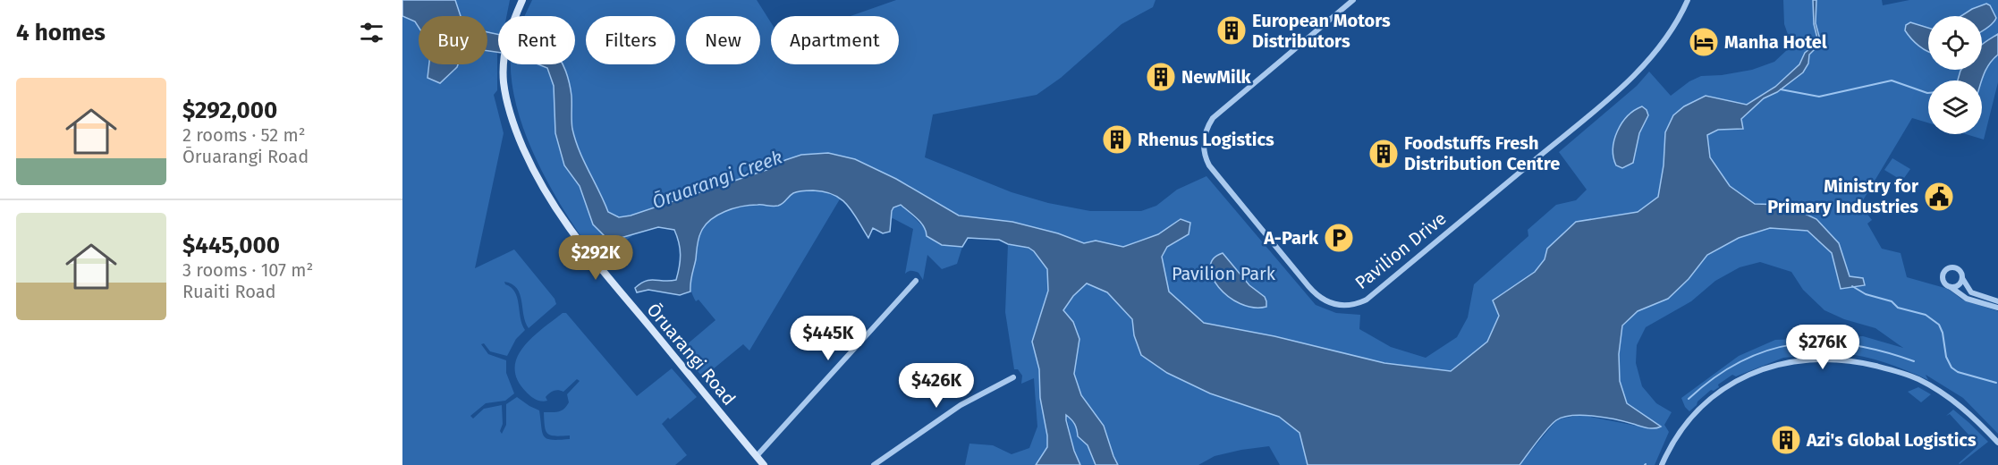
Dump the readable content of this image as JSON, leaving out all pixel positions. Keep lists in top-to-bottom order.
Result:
{
  "streets": {
    "street": ["Pavilion Drive", "Ōruarangi Road"]
  },
  "water": ["Ōruarangi Creek"],
  "parks": ["Pavilion Park"],
  "places": {
    "building": [
      "European Motors Distributors",
      "NewMilk",
      "Rhenus Logistics",
      "Foodstuffs Fresh Distribution Centre",
      "Azi's Global Logistics"
    ],
    "hotel": ["Manha Hotel"],
    "public building": ["Ministry for Primary Industries"],
    "parking": ["A-Park"]
  },
  "page": {
    "heading": "4 homes",
    "chip": [
      "Buy",
      "Rent",
      "Filters",
      "New",
      "Apartment"
    ],
    "list": [
      {
        "name": "$292,000",
        "note": "2 rooms · 52 m² · Ōruarangi Road"
      },
      {
        "name": "$445,000",
        "note": "3 rooms · 107 m² · Ruaiti Road"
      }
    ],
    "price": [
      "$292K",
      "$445K",
      "$276K",
      "$426K"
    ]
  }
}
